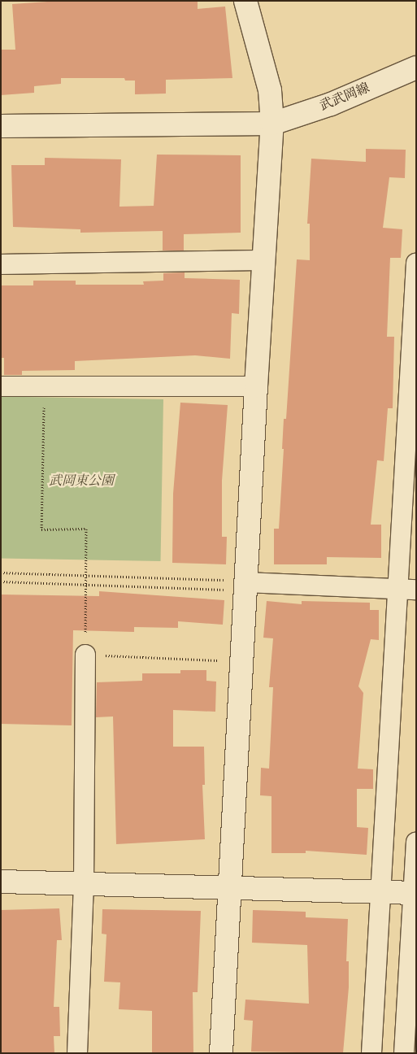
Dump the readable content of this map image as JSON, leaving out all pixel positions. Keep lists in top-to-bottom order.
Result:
{
  "streets": {
    "street": ["武武岡線"]
  },
  "parks": ["武岡東公園"]
}
